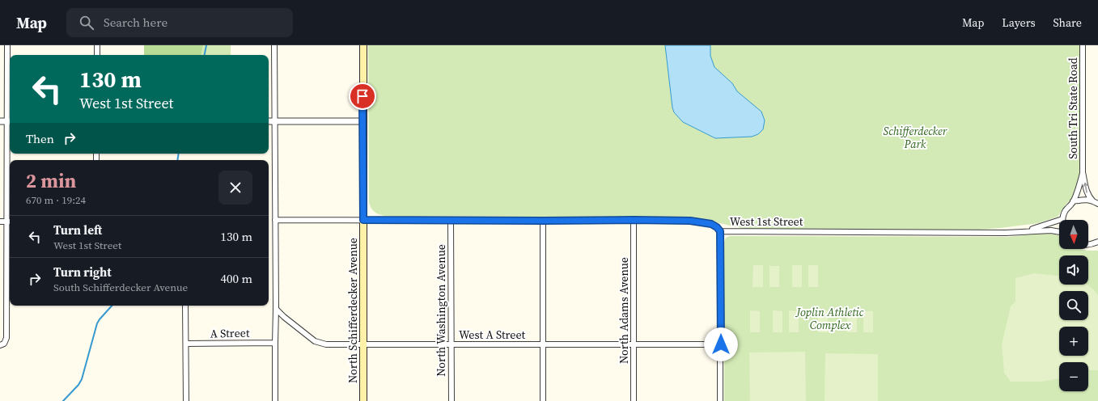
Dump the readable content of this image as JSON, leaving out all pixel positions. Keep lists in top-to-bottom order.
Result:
{
  "streets": {
    "main road": ["North Schifferdecker Avenue"],
    "street": [
      "South Tri State Road",
      "West 1st Street",
      "North Washington Avenue",
      "North Adams Avenue",
      "A Street",
      "West A Street"
    ]
  },
  "crossings": [
    ["South Tri State Road", "West 1st Street"],
    ["West 1st Street", "North Schifferdecker Avenue"],
    ["West 1st Street", "North Washington Avenue"],
    ["West 1st Street", "North Adams Avenue"],
    ["North Schifferdecker Avenue", "West A Street"],
    ["North Washington Avenue", "West A Street"],
    ["North Adams Avenue", "West A Street"]
  ],
  "parks": ["Schifferdecker Park", "Joplin Athletic Complex"],
  "north": "bottom",
  "page": {
    "header": "Map",
    "search": "Search here",
    "nav": ["Map", "Layers", "Share"],
    "turn": ["130 m", "West 1st Street"],
    "then": "Then",
    "heading": ["2 min", "670 m · 19:24"],
    "list": [
      {
        "name": "Turn left",
        "note": "West 1st Street",
        "value": "130 m"
      },
      {
        "name": "Turn right",
        "note": "South Schifferdecker Avenue",
        "value": "400 m"
      }
    ],
    "map_buttons": ["+", "−"]
  }
}
